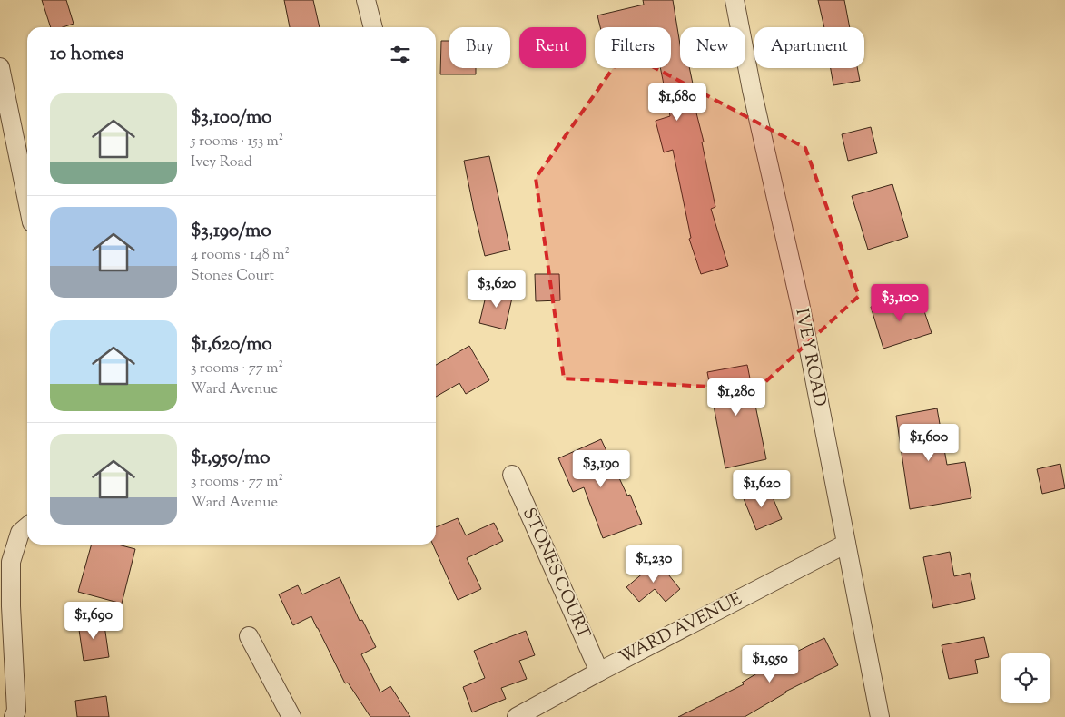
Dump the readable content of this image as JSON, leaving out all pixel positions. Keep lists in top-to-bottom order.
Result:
{
  "streets": {
    "street": ["IVEY ROAD", "STONES COURT", "WARD AVENUE"]
  },
  "crossings": [
    ["IVEY ROAD", "WARD AVENUE"],
    ["STONES COURT", "WARD AVENUE"]
  ],
  "page": {
    "chip": [
      "Buy",
      "Rent",
      "Filters",
      "New",
      "Apartment"
    ],
    "heading": "10 homes",
    "list": [
      {
        "name": "$3,100/mo",
        "note": "5 rooms · 153 m² · Ivey Road"
      },
      {
        "name": "$3,190/mo",
        "note": "4 rooms · 148 m² · Stones Court"
      },
      {
        "name": "$1,620/mo",
        "note": "3 rooms · 77 m² · Ward Avenue"
      },
      {
        "name": "$1,950/mo",
        "note": "3 rooms · 77 m² · Ward Avenue"
      }
    ],
    "price": [
      "$1,680",
      "$3,620",
      "$3,100",
      "$1,280",
      "$1,600",
      "$3,190",
      "$1,620",
      "$1,230",
      "$1,690",
      "$1,950"
    ]
  }
}
